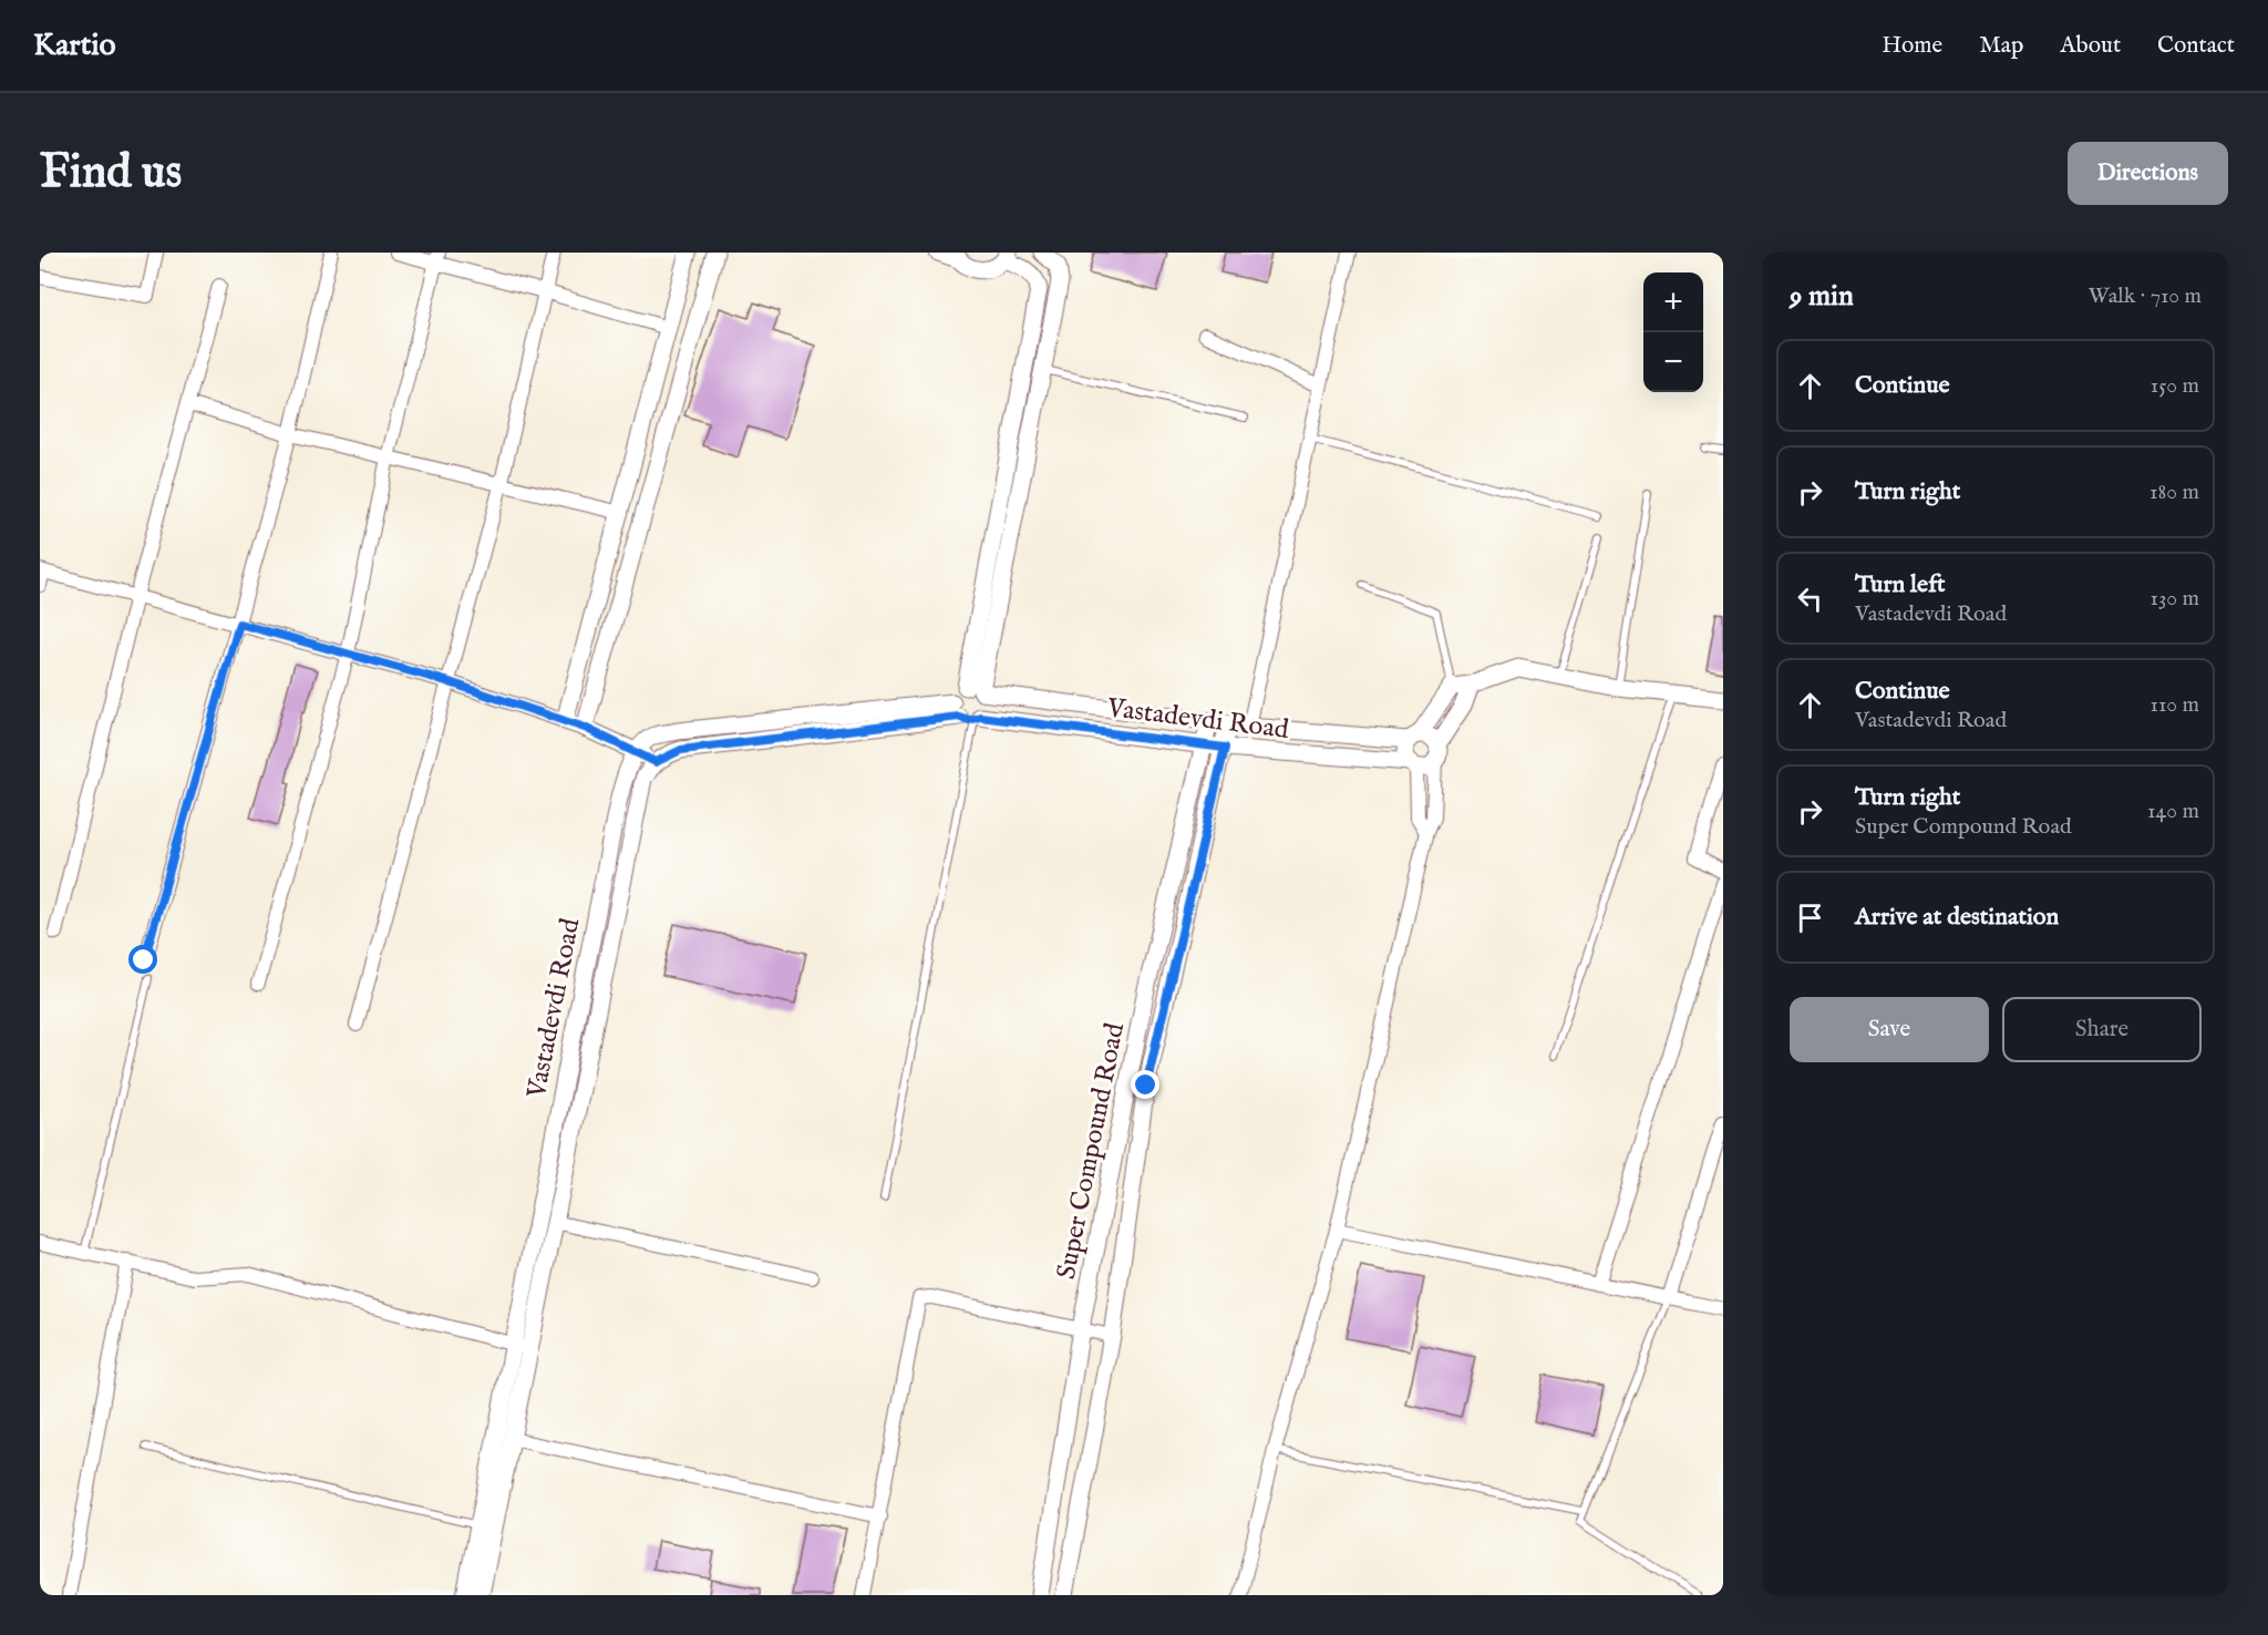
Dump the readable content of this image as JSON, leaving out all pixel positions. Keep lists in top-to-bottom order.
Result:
{
  "streets": {
    "street": ["Vastadevdi Road", "Super Compound Road"]
  },
  "crossings": [
    ["Vastadevdi Road", "Super Compound Road"]
  ],
  "page": {
    "header": "Kartio",
    "nav": [
      "Home",
      "Map",
      "About",
      "Contact"
    ],
    "buttons": [
      "Directions",
      ["Save", "Share"]
    ],
    "title": "Find us",
    "heading": ["9 min", "Walk · 710 m"],
    "map_buttons": ["+", "−"],
    "list": [
      ["Continue", "150 m"],
      ["Turn right", "180 m"],
      ["Turn left", "Vastadevdi Road", "130 m"],
      ["Continue", "Vastadevdi Road", "110 m"],
      ["Turn right", "Super Compound Road", "140 m"],
      "Arrive at destination"
    ]
  }
}
